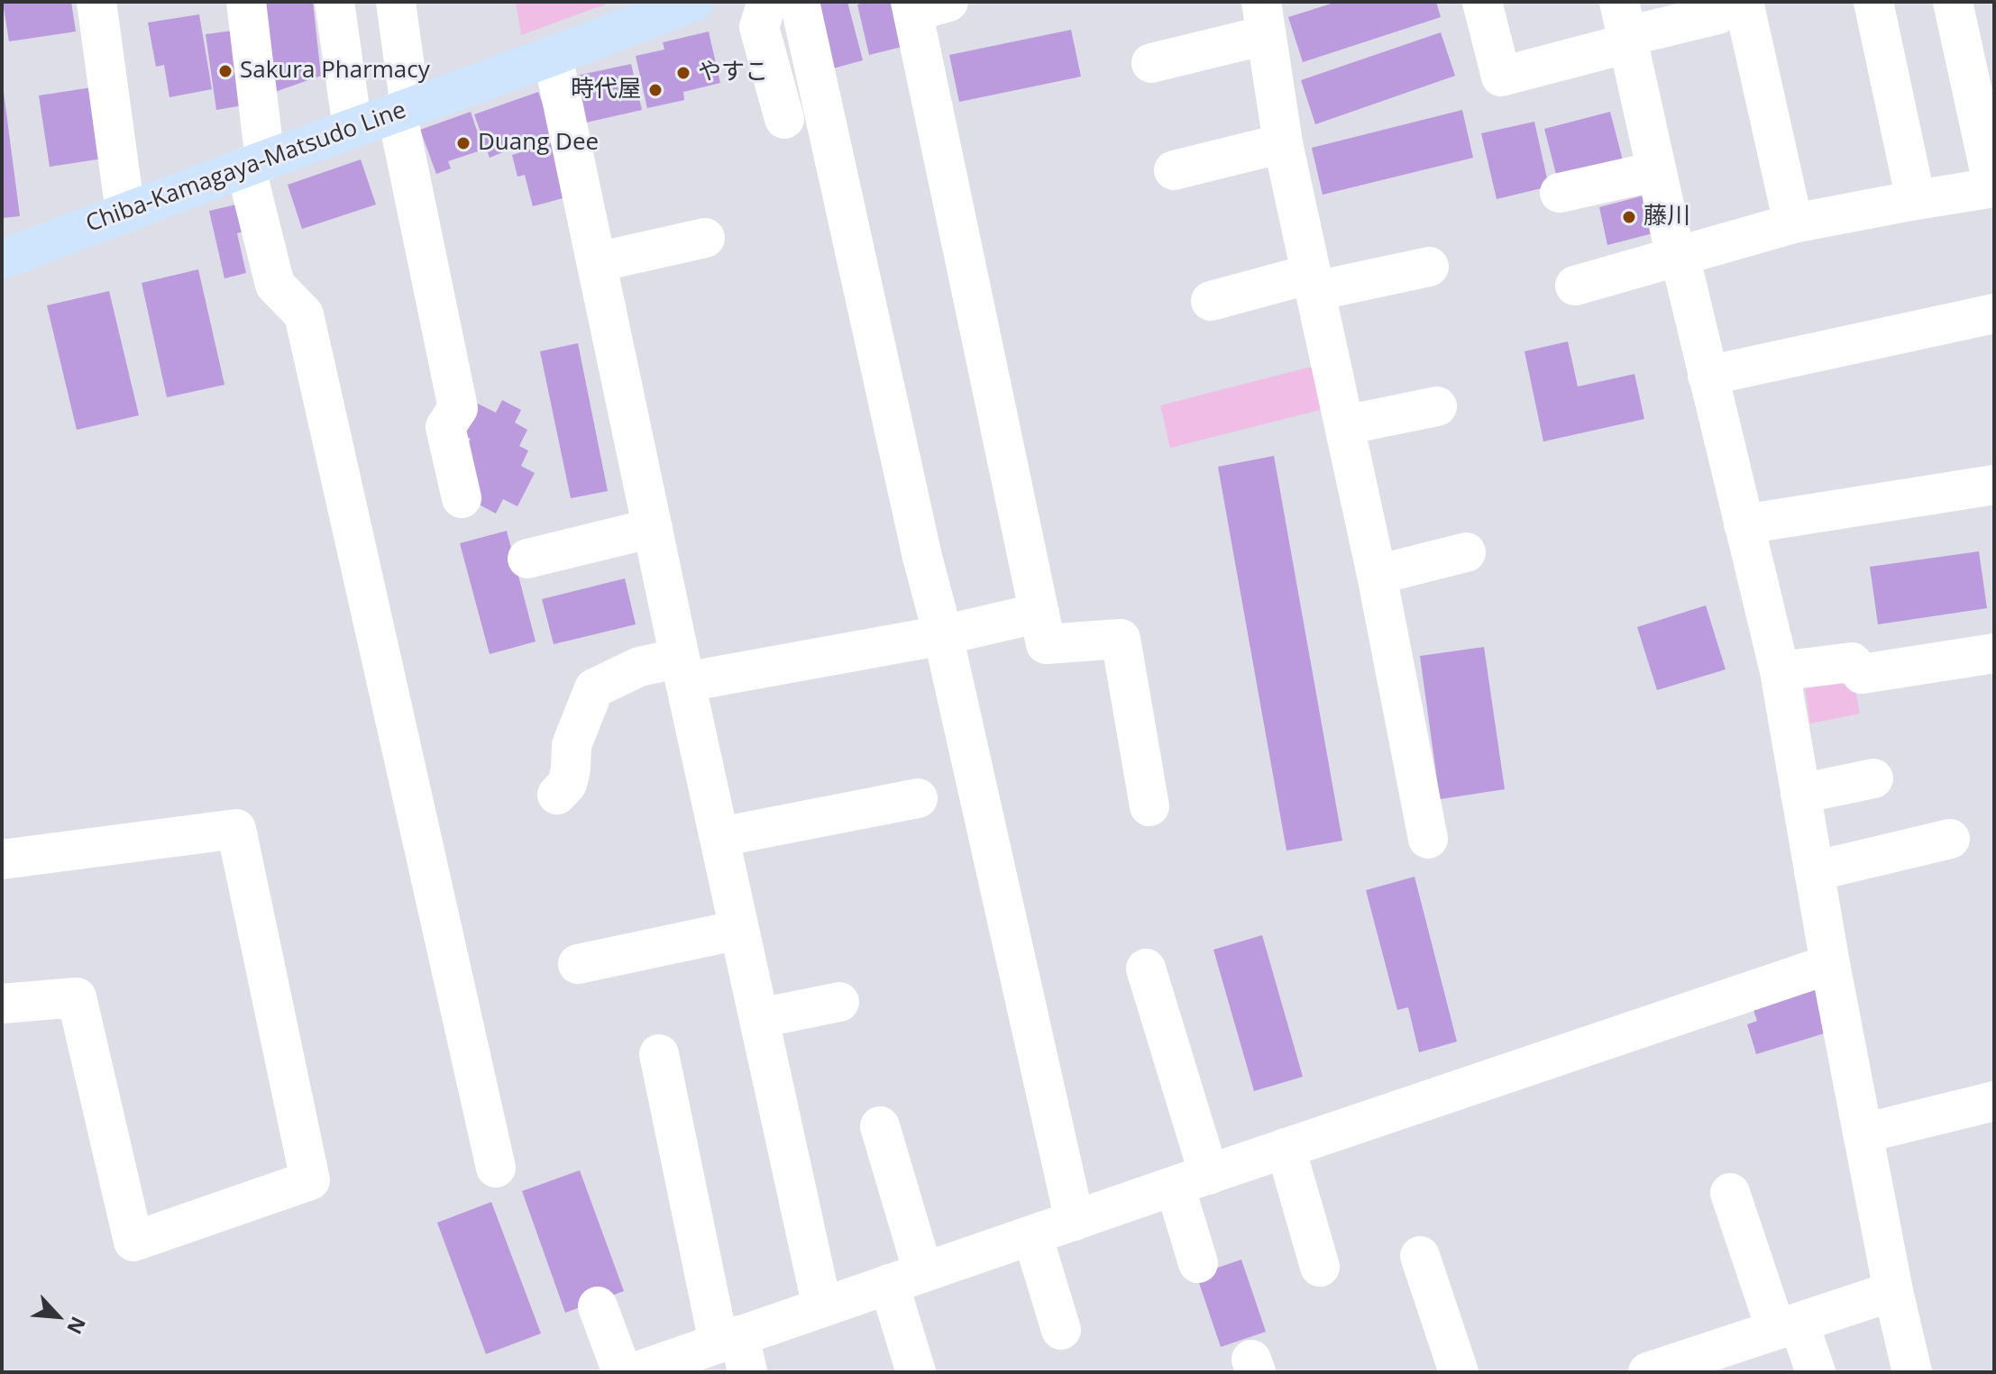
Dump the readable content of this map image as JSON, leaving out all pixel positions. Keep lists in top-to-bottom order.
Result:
{
  "streets": {
    "main road": ["Chiba-Kamagaya-Matsudo Line"]
  },
  "places": [
    "Sakura Pharmacy",
    "やすこ",
    "時代屋",
    "Duang Dee",
    "藤川"
  ],
  "north": "bottom right"
}
